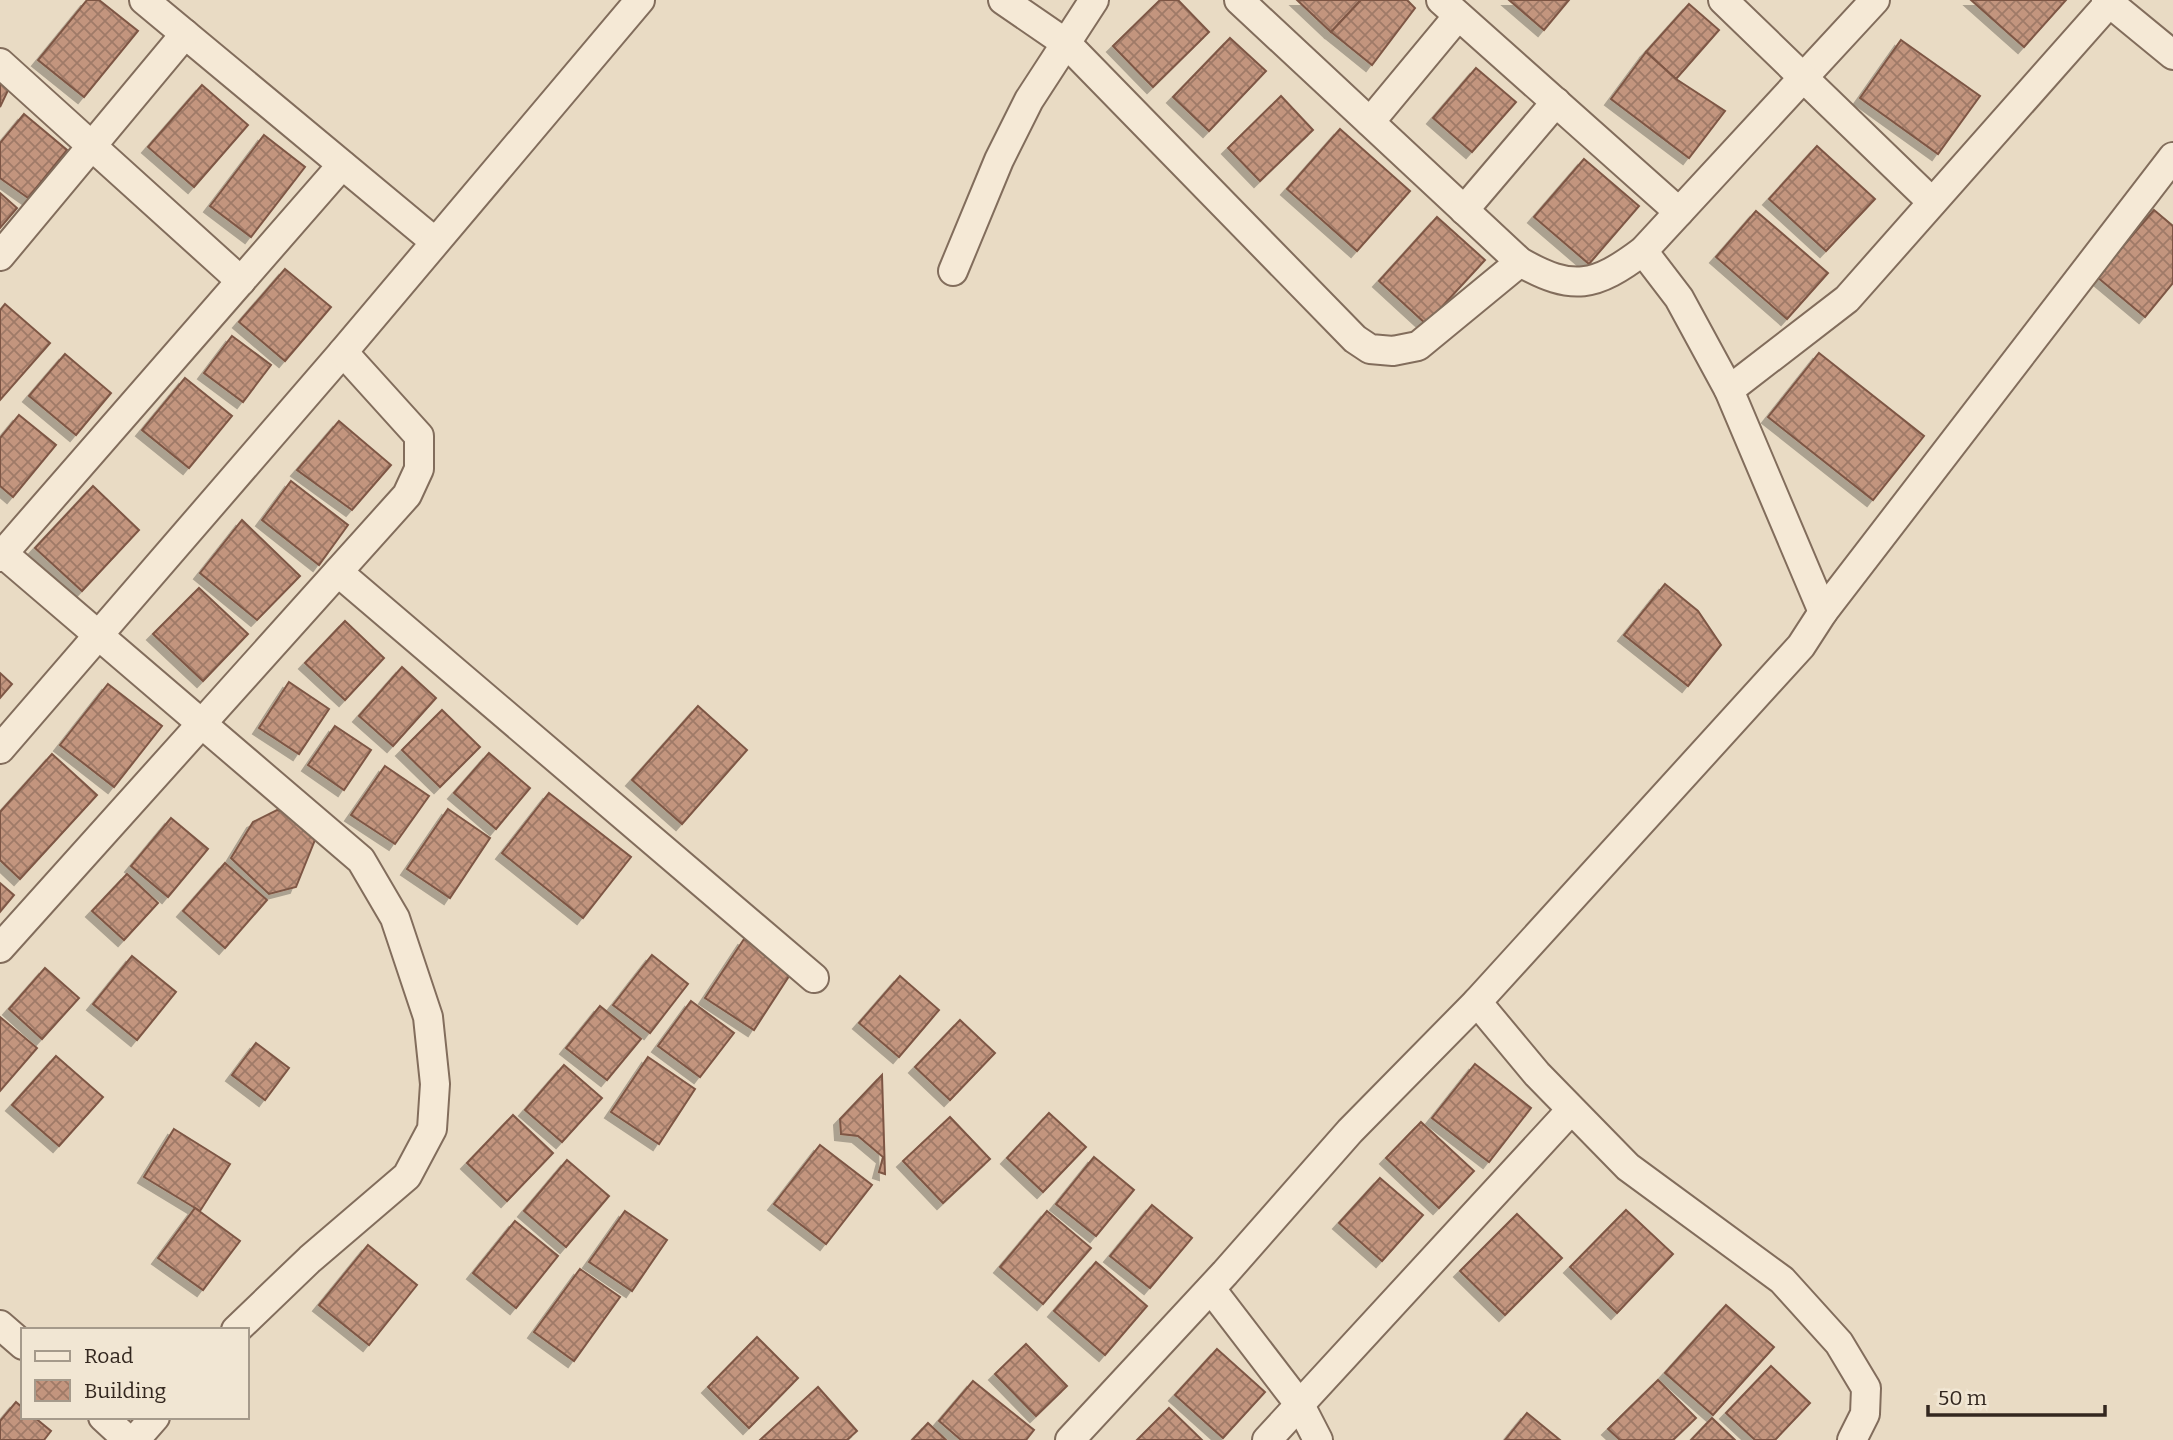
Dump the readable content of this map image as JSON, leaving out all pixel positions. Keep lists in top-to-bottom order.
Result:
{
  "legend": ["Road", "Building"],
  "scale_bar": "50 m"
}
